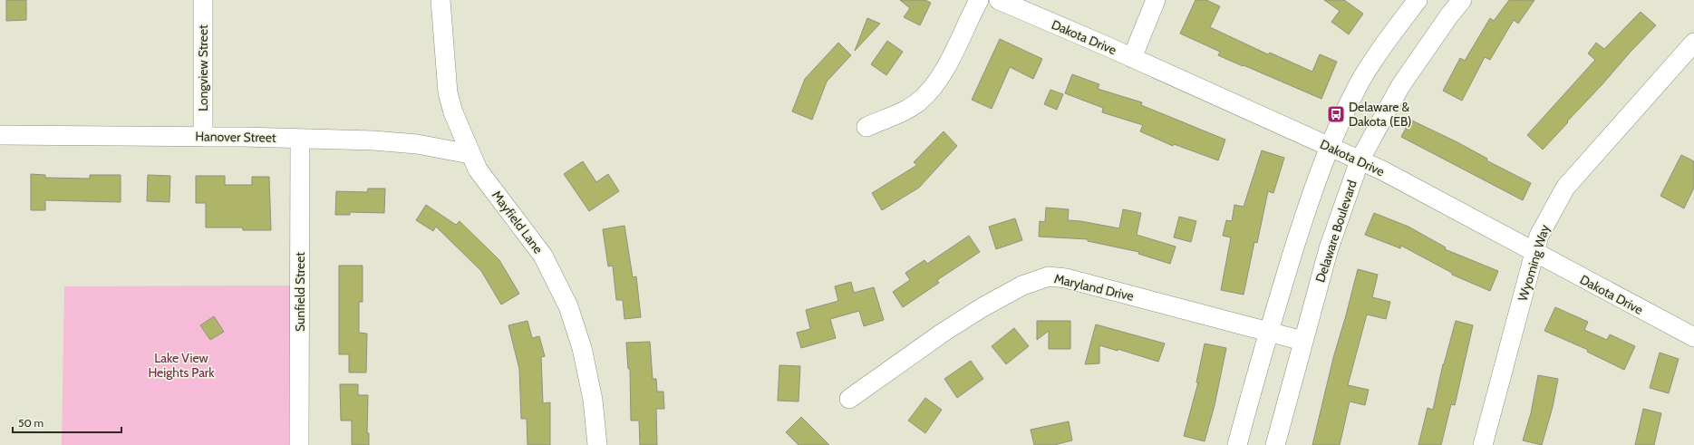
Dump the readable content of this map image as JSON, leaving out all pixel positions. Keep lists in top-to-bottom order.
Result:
{
  "streets": {
    "street": [
      "Dakota Drive",
      "Longview Street",
      "Hanover Street",
      "Mayfield Lane",
      "Delaware Boulevard",
      "Wyoming Way",
      "Maryland Drive",
      "Sunfield Street"
    ]
  },
  "crossings": [
    ["Dakota Drive", "Delaware Boulevard"],
    ["Dakota Drive", "Wyoming Way"],
    ["Longview Street", "Hanover Street"],
    ["Hanover Street", "Mayfield Lane"],
    ["Hanover Street", "Sunfield Street"],
    ["Delaware Boulevard", "Maryland Drive"]
  ],
  "parks": ["Lake View Heights Park"],
  "places": {
    "bus stop": ["Delaware & Dakota (EB)"]
  },
  "scale_bar": "50 m"
}
